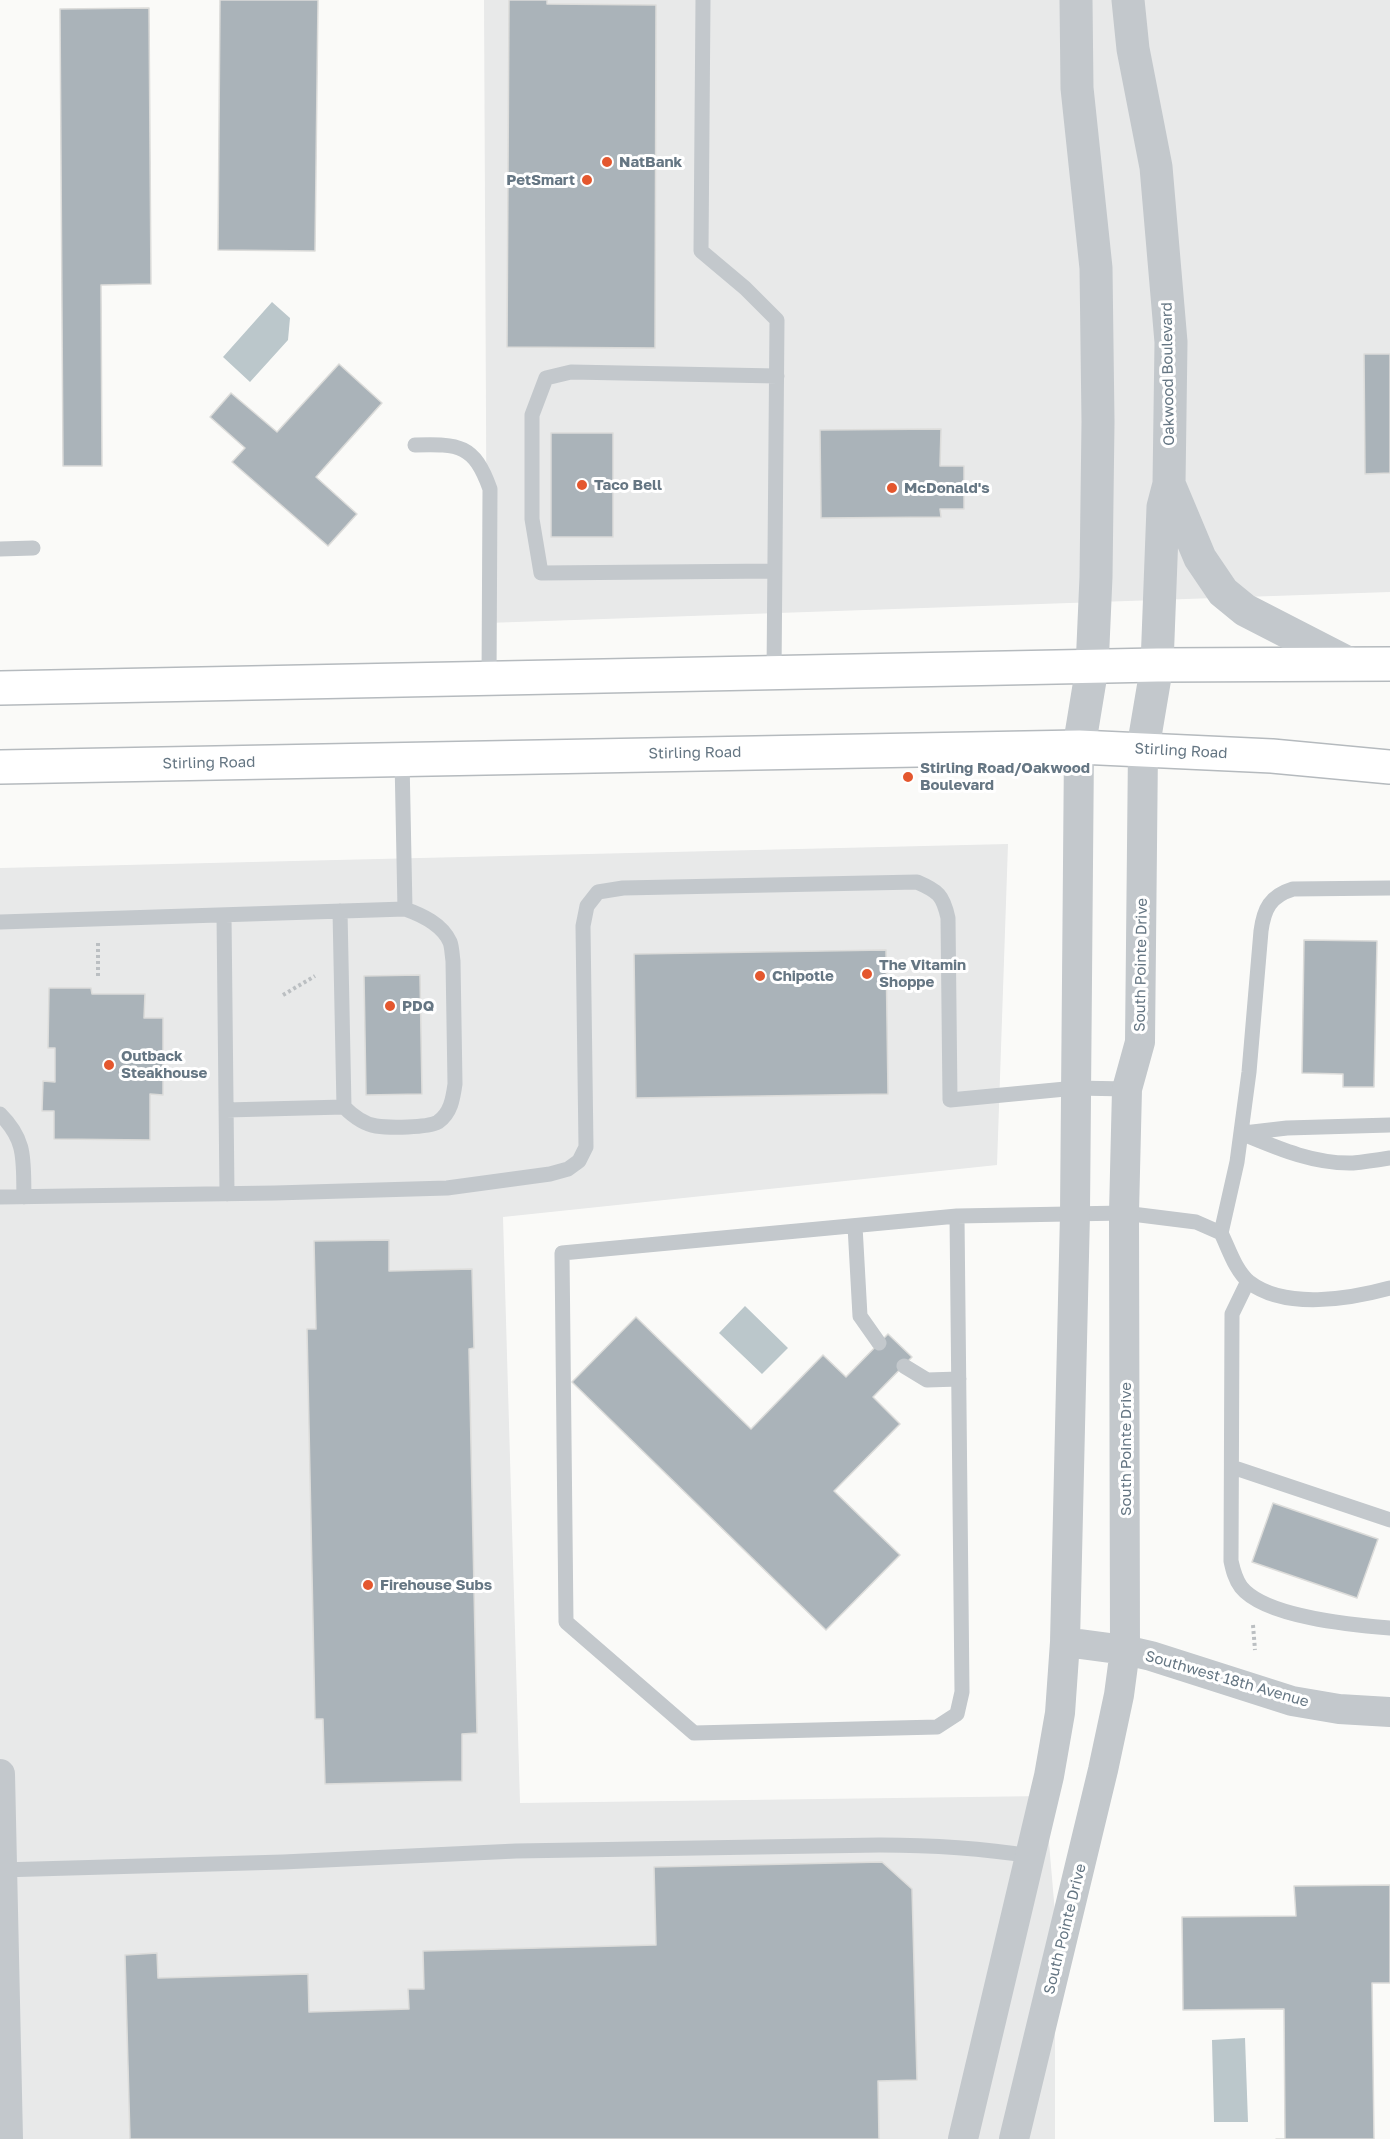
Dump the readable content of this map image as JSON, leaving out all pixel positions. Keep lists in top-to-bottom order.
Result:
{
  "streets": {
    "main road": ["Stirling Road"],
    "street": ["Oakwood Boulevard", "South Pointe Drive", "Southwest 18th Avenue"]
  },
  "crossings": [
    ["Oakwood Boulevard", "Stirling Road"],
    ["Oakwood Boulevard", "South Pointe Drive"],
    ["Stirling Road", "South Pointe Drive"],
    ["South Pointe Drive", "Southwest 18th Avenue"]
  ],
  "places": [
    "NatBank",
    "PetSmart",
    "Taco Bell",
    "McDonald's",
    "Stirling Road/Oakwood Boulevard",
    "The Vitamin Shoppe",
    "Chipotle",
    "PDQ",
    "Outback Steakhouse",
    "Firehouse Subs"
  ]
}
